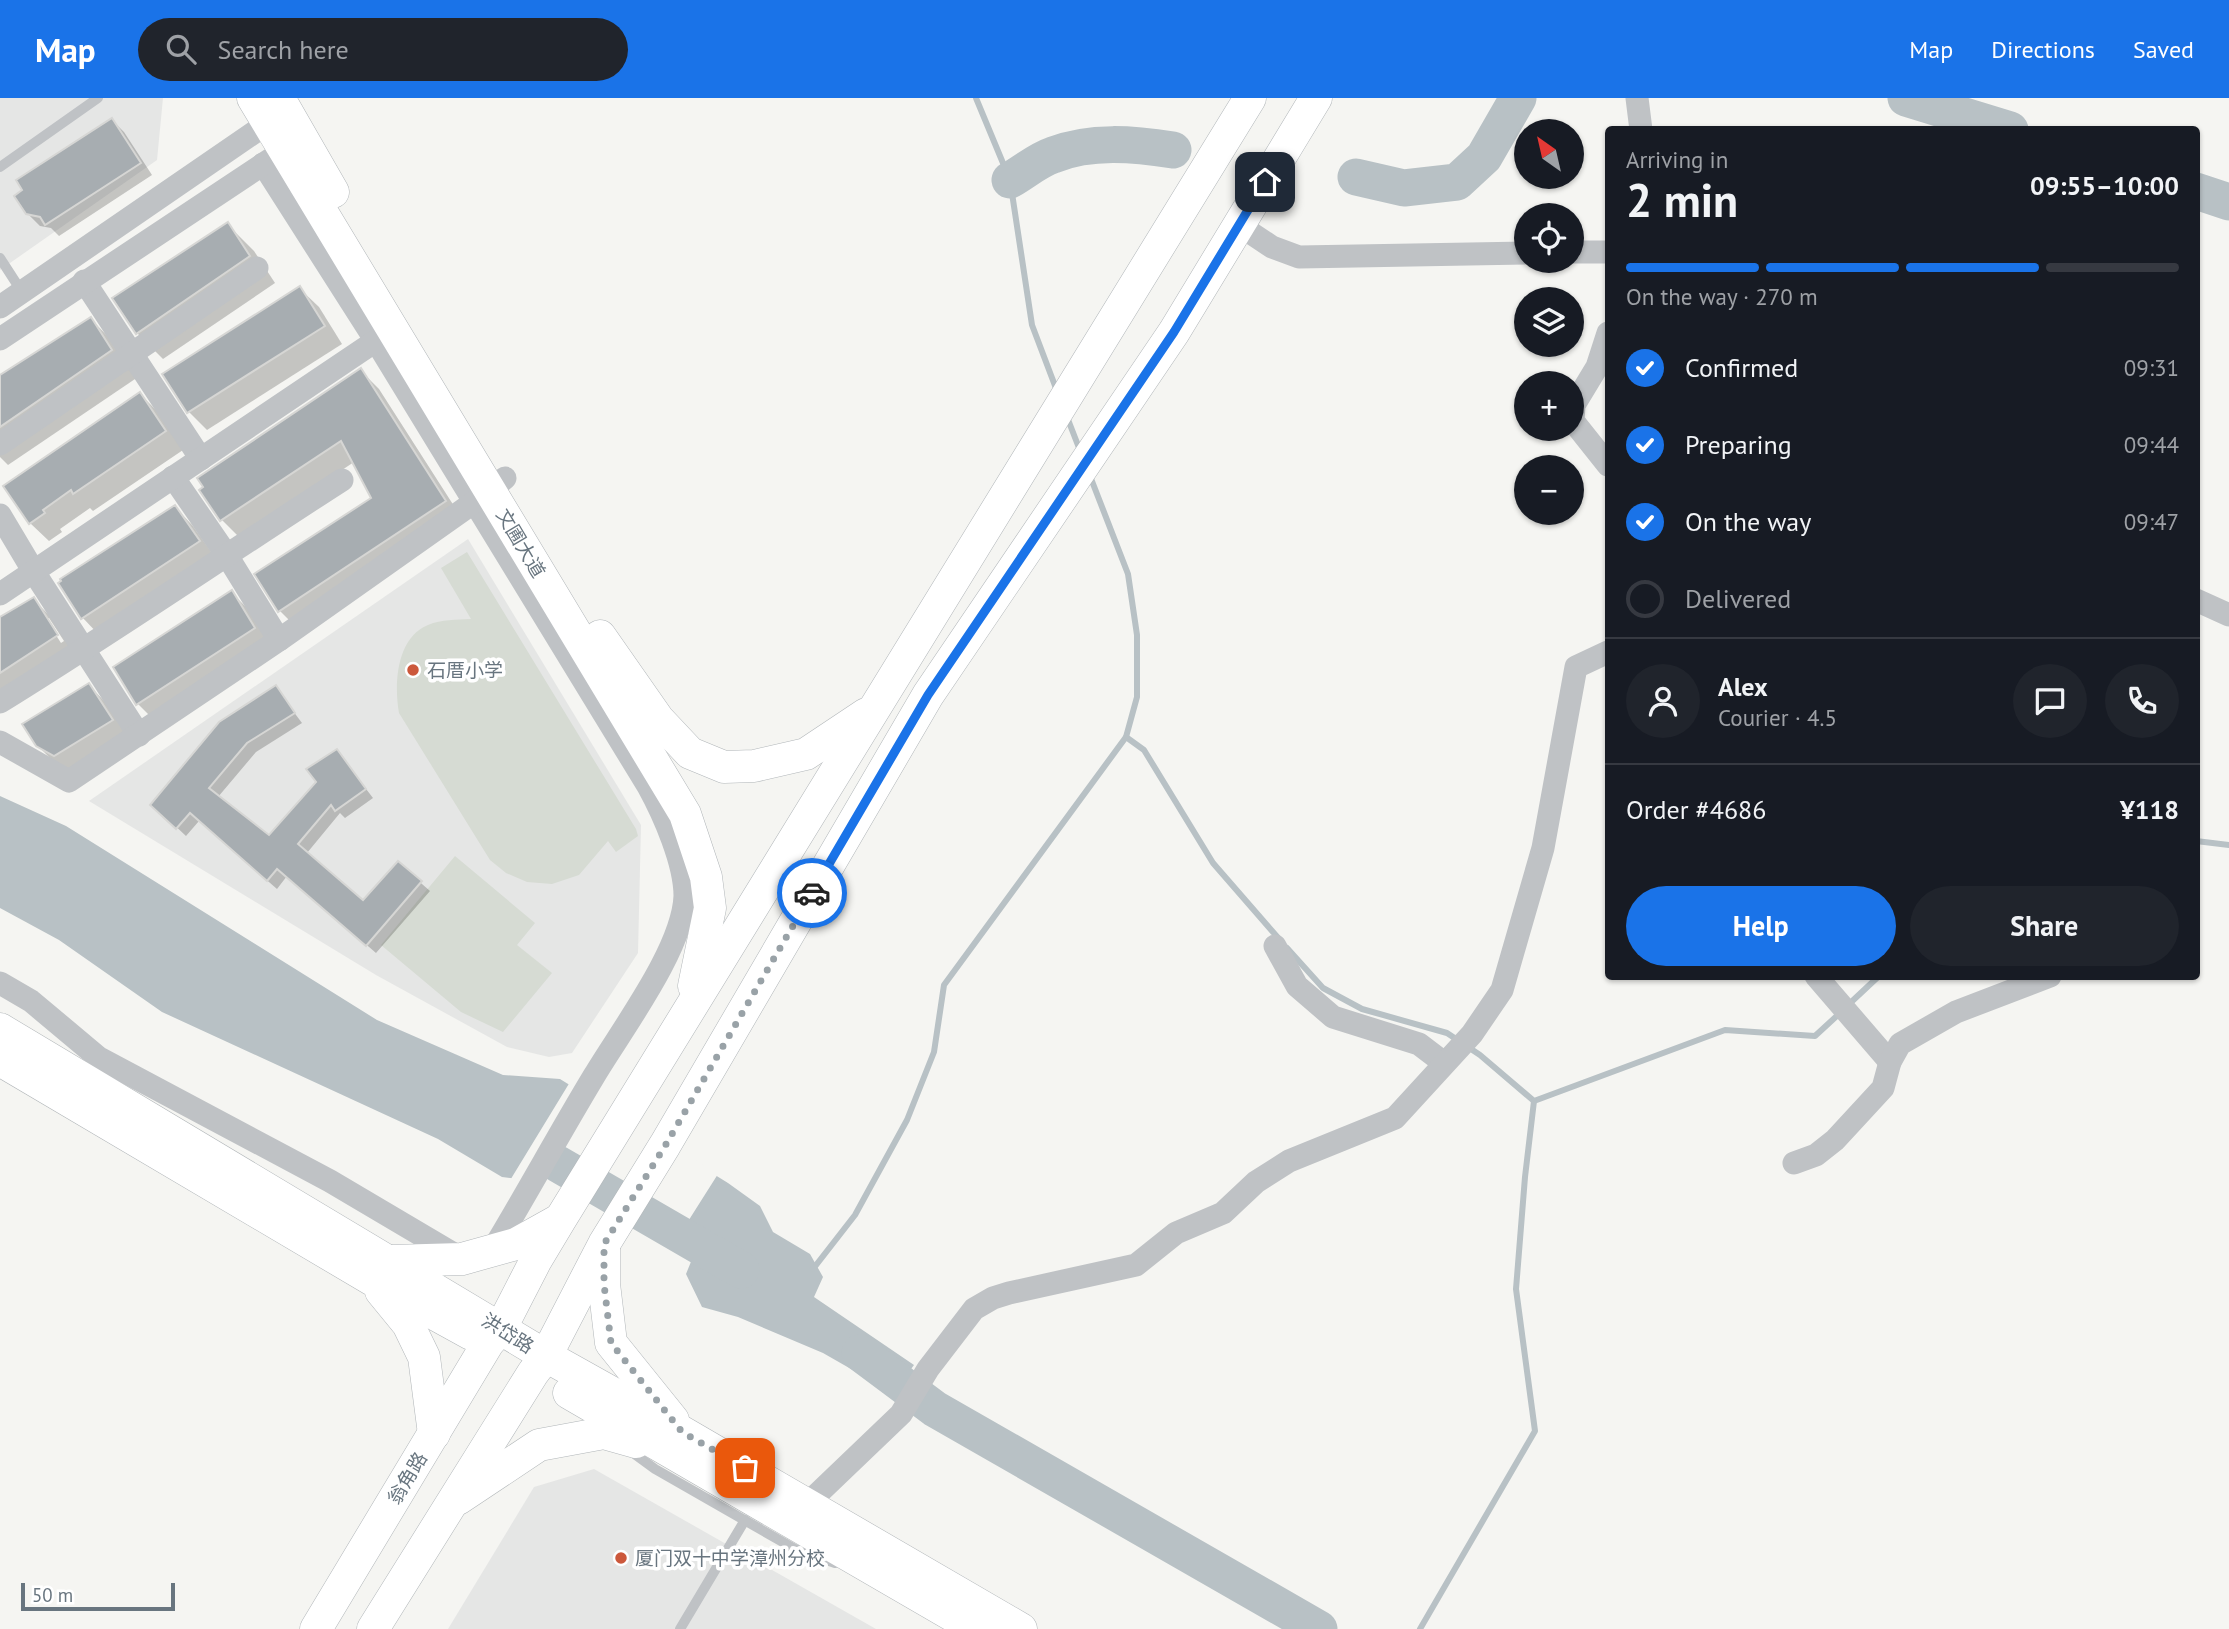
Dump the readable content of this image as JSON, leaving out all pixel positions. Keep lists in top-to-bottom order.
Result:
{
  "streets": {
    "main road": ["文圃大道", "翁角路"]
  },
  "crossings": [
    ["文圃大道", "翁角路"]
  ],
  "places": ["石厝小学", "厦门双十中学漳州分校"],
  "scale_bar": "50 m",
  "north": "top left",
  "page": {
    "header": "Map",
    "search": "Search here",
    "nav": ["Map", "Directions", "Saved"],
    "map_buttons": ["+", "−"],
    "heading": ["2 min", "Arriving in", "09:55–10:00"],
    "panel": [
      "Alex",
      "Courier · 4.5",
      "Order #4686",
      "¥118"
    ],
    "bar": "On the way · 270 m",
    "list": [
      ["Confirmed", "09:31"],
      ["Preparing", "09:44"],
      ["On the way", "09:47"],
      "Delivered"
    ],
    "buttons": ["Help", "Share"],
    "scale": "50 m"
  }
}
